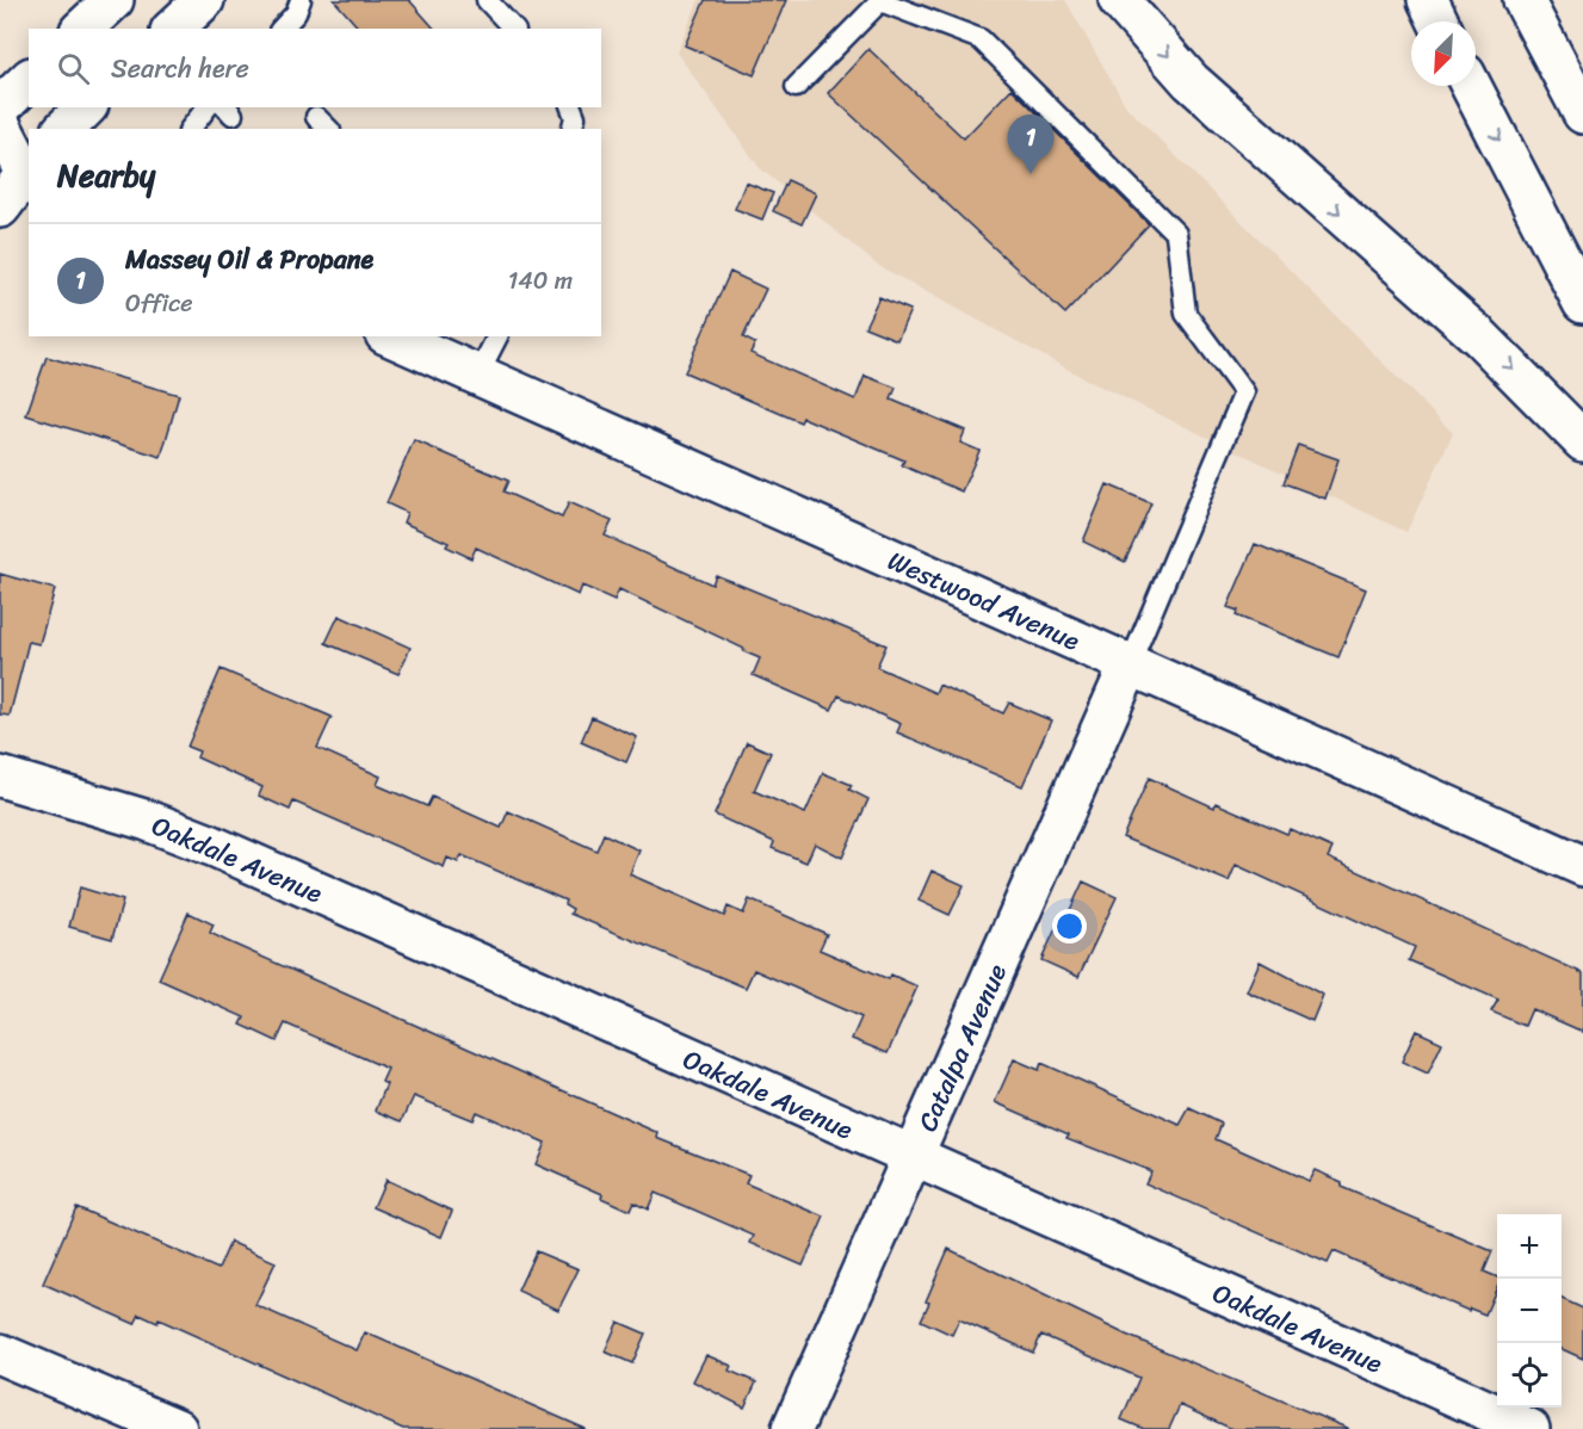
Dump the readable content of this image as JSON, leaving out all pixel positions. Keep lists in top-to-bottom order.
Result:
{
  "streets": {
    "main road": ["Westwood Avenue", "Oakdale Avenue", "Catalpa Avenue"]
  },
  "crossings": [
    ["Westwood Avenue", "Catalpa Avenue"],
    ["Oakdale Avenue", "Catalpa Avenue"]
  ],
  "north": "bottom left",
  "page": {
    "search": "Search here",
    "pins": "1",
    "heading": "Nearby",
    "list": [
      {
        "mark": "1",
        "name": "Massey Oil & Propane",
        "note": "Office",
        "value": "140 m"
      }
    ],
    "map_buttons": ["+", "−"]
  }
}
